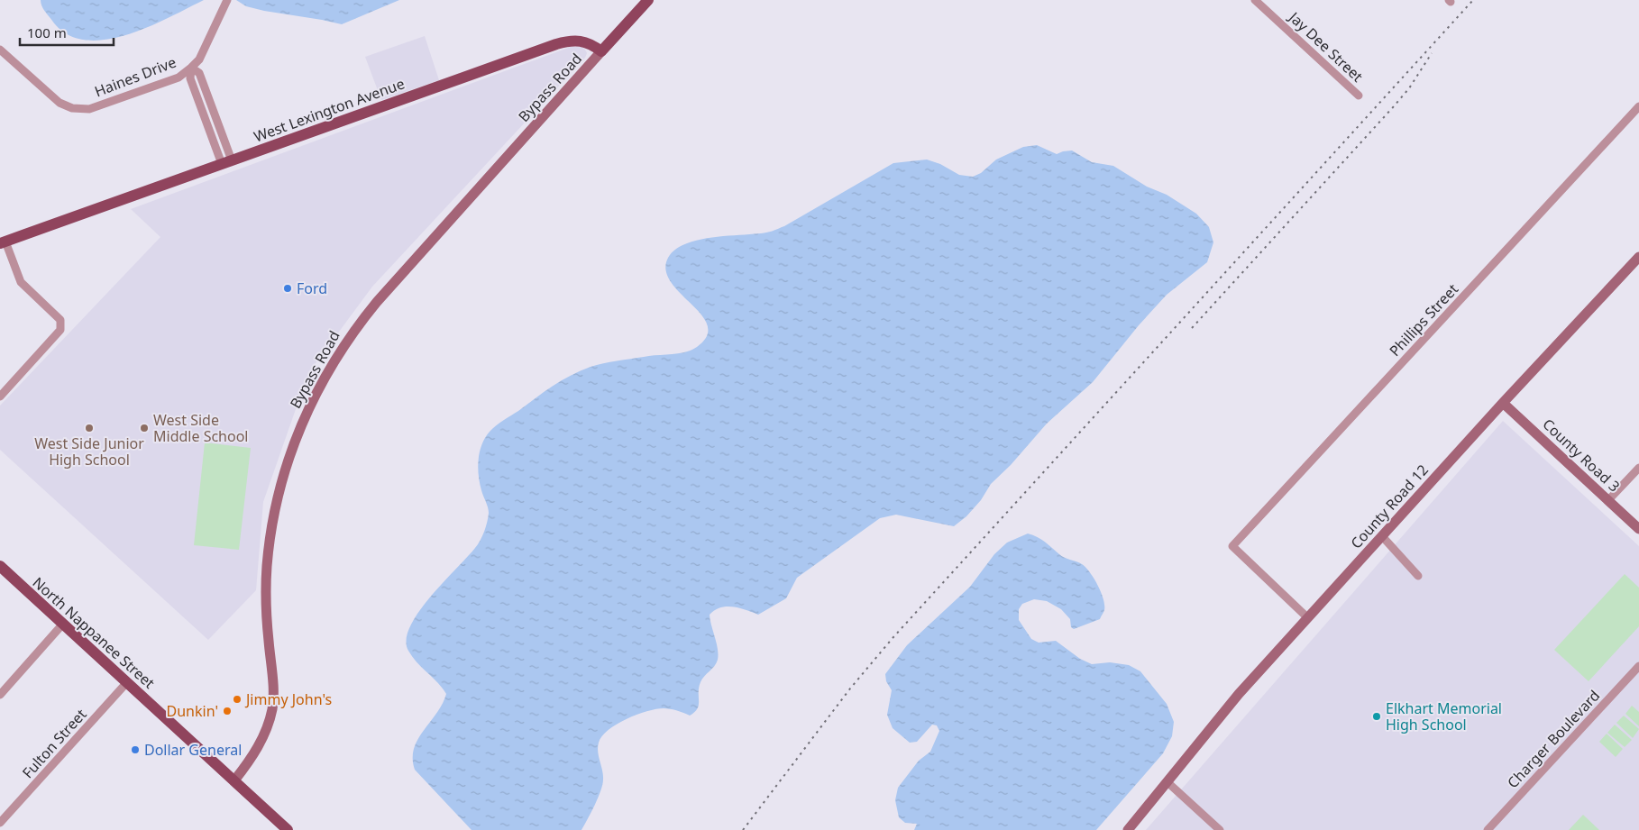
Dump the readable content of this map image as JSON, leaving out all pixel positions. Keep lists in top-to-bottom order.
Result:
{
  "streets": {
    "main road": [
      "Bypass Road",
      "West Lexington Avenue",
      "County Road 3",
      "County Road 12",
      "North Nappanee Street"
    ],
    "street": [
      "Jay Dee Street",
      "Haines Drive",
      "Phillips Street",
      "Charger Boulevard",
      "Fulton Street"
    ]
  },
  "crossings": [
    ["Haines Drive", "West Lexington Avenue"],
    ["Bypass Road", "West Lexington Avenue"],
    ["Bypass Road", "North Nappanee Street"],
    ["Phillips Street", "County Road 12"],
    ["County Road 3", "County Road 12"],
    ["North Nappanee Street", "Fulton Street"]
  ],
  "places": [
    "Ford",
    "West Side Junior High School",
    "West Side Middle School",
    "Jimmy John's",
    "Dunkin'",
    "Elkhart Memorial High School",
    "Dollar General"
  ],
  "scale_bar": "100 m"
}
